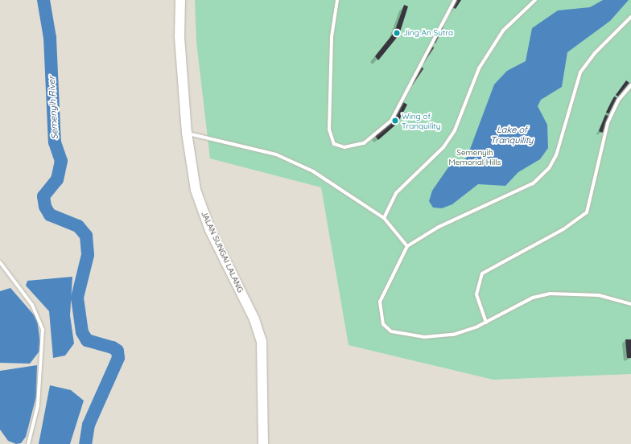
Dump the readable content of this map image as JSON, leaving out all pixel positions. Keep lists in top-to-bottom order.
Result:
{
  "streets": {
    "street": ["JALAN SUNGAI LALANG"]
  },
  "water": ["Semenyih River", "Lake of Tranquility"],
  "parks": ["Semenyih Memorial Hills"],
  "places": ["Jing An Sutra", "Wing of Tranquility"]
}
